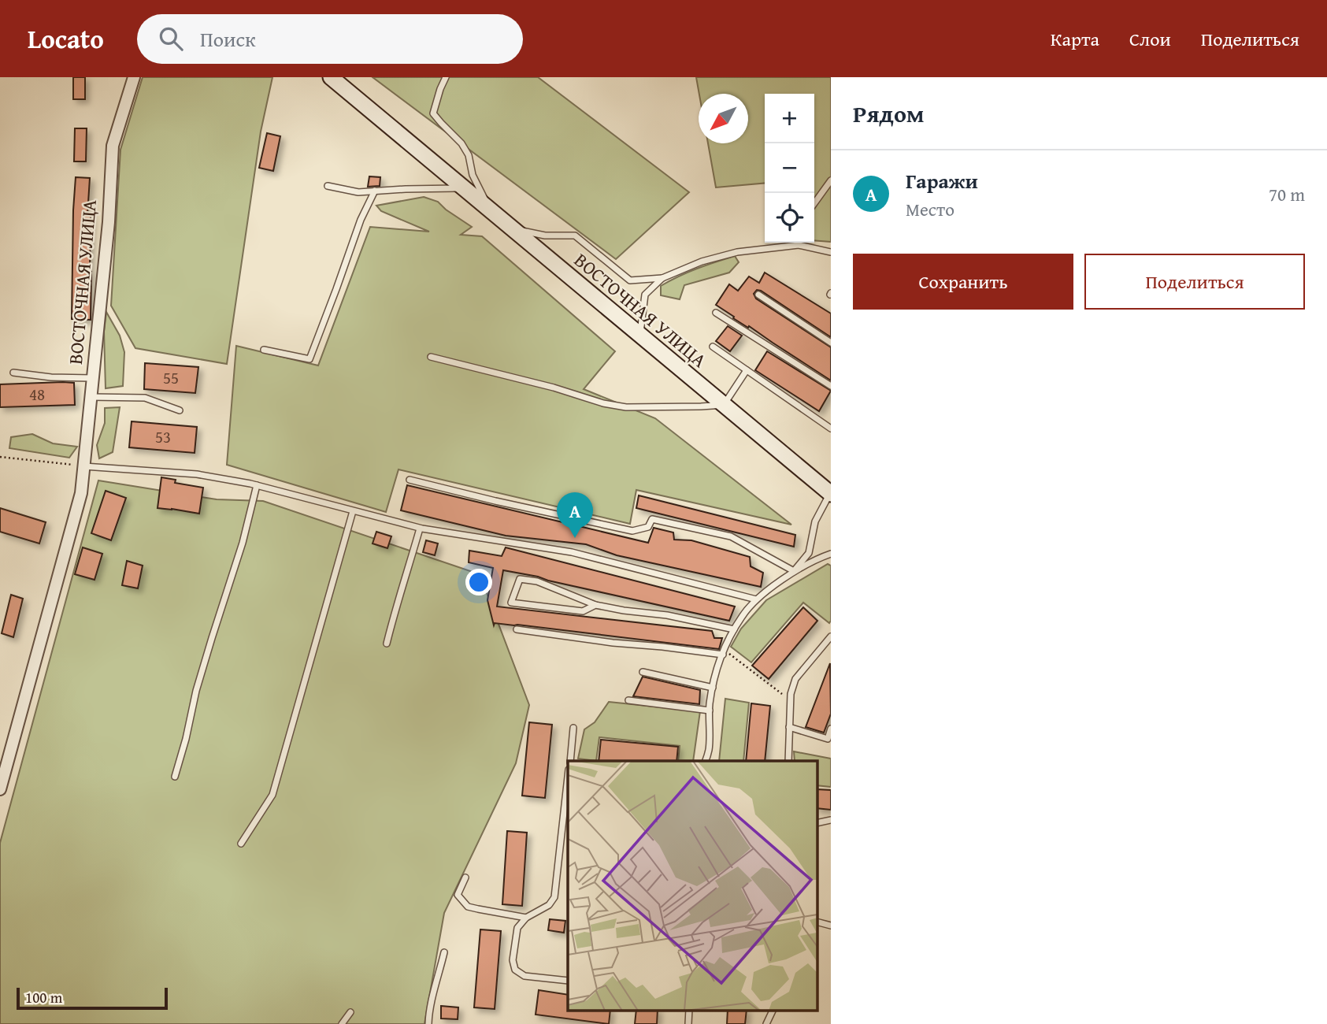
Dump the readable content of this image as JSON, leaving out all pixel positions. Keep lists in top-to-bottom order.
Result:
{
  "streets": {
    "main road": ["ВОСТОЧНАЯ УЛИЦА"]
  },
  "house_numbers": ["55", "48", "53"],
  "scale_bar": "100 m",
  "north": "bottom left",
  "page": {
    "header": "Locato",
    "search": "Поиск",
    "nav": ["Карта", "Слои", "Поделиться"],
    "heading": "Рядом",
    "map_buttons": ["+", "−"],
    "list": [
      {
        "mark": "A",
        "name": "Гаражи",
        "note": "Место",
        "value": "70 m"
      }
    ],
    "buttons": ["Сохранить", "Поделиться"],
    "pins": "A",
    "scale": "100 m"
  }
}
